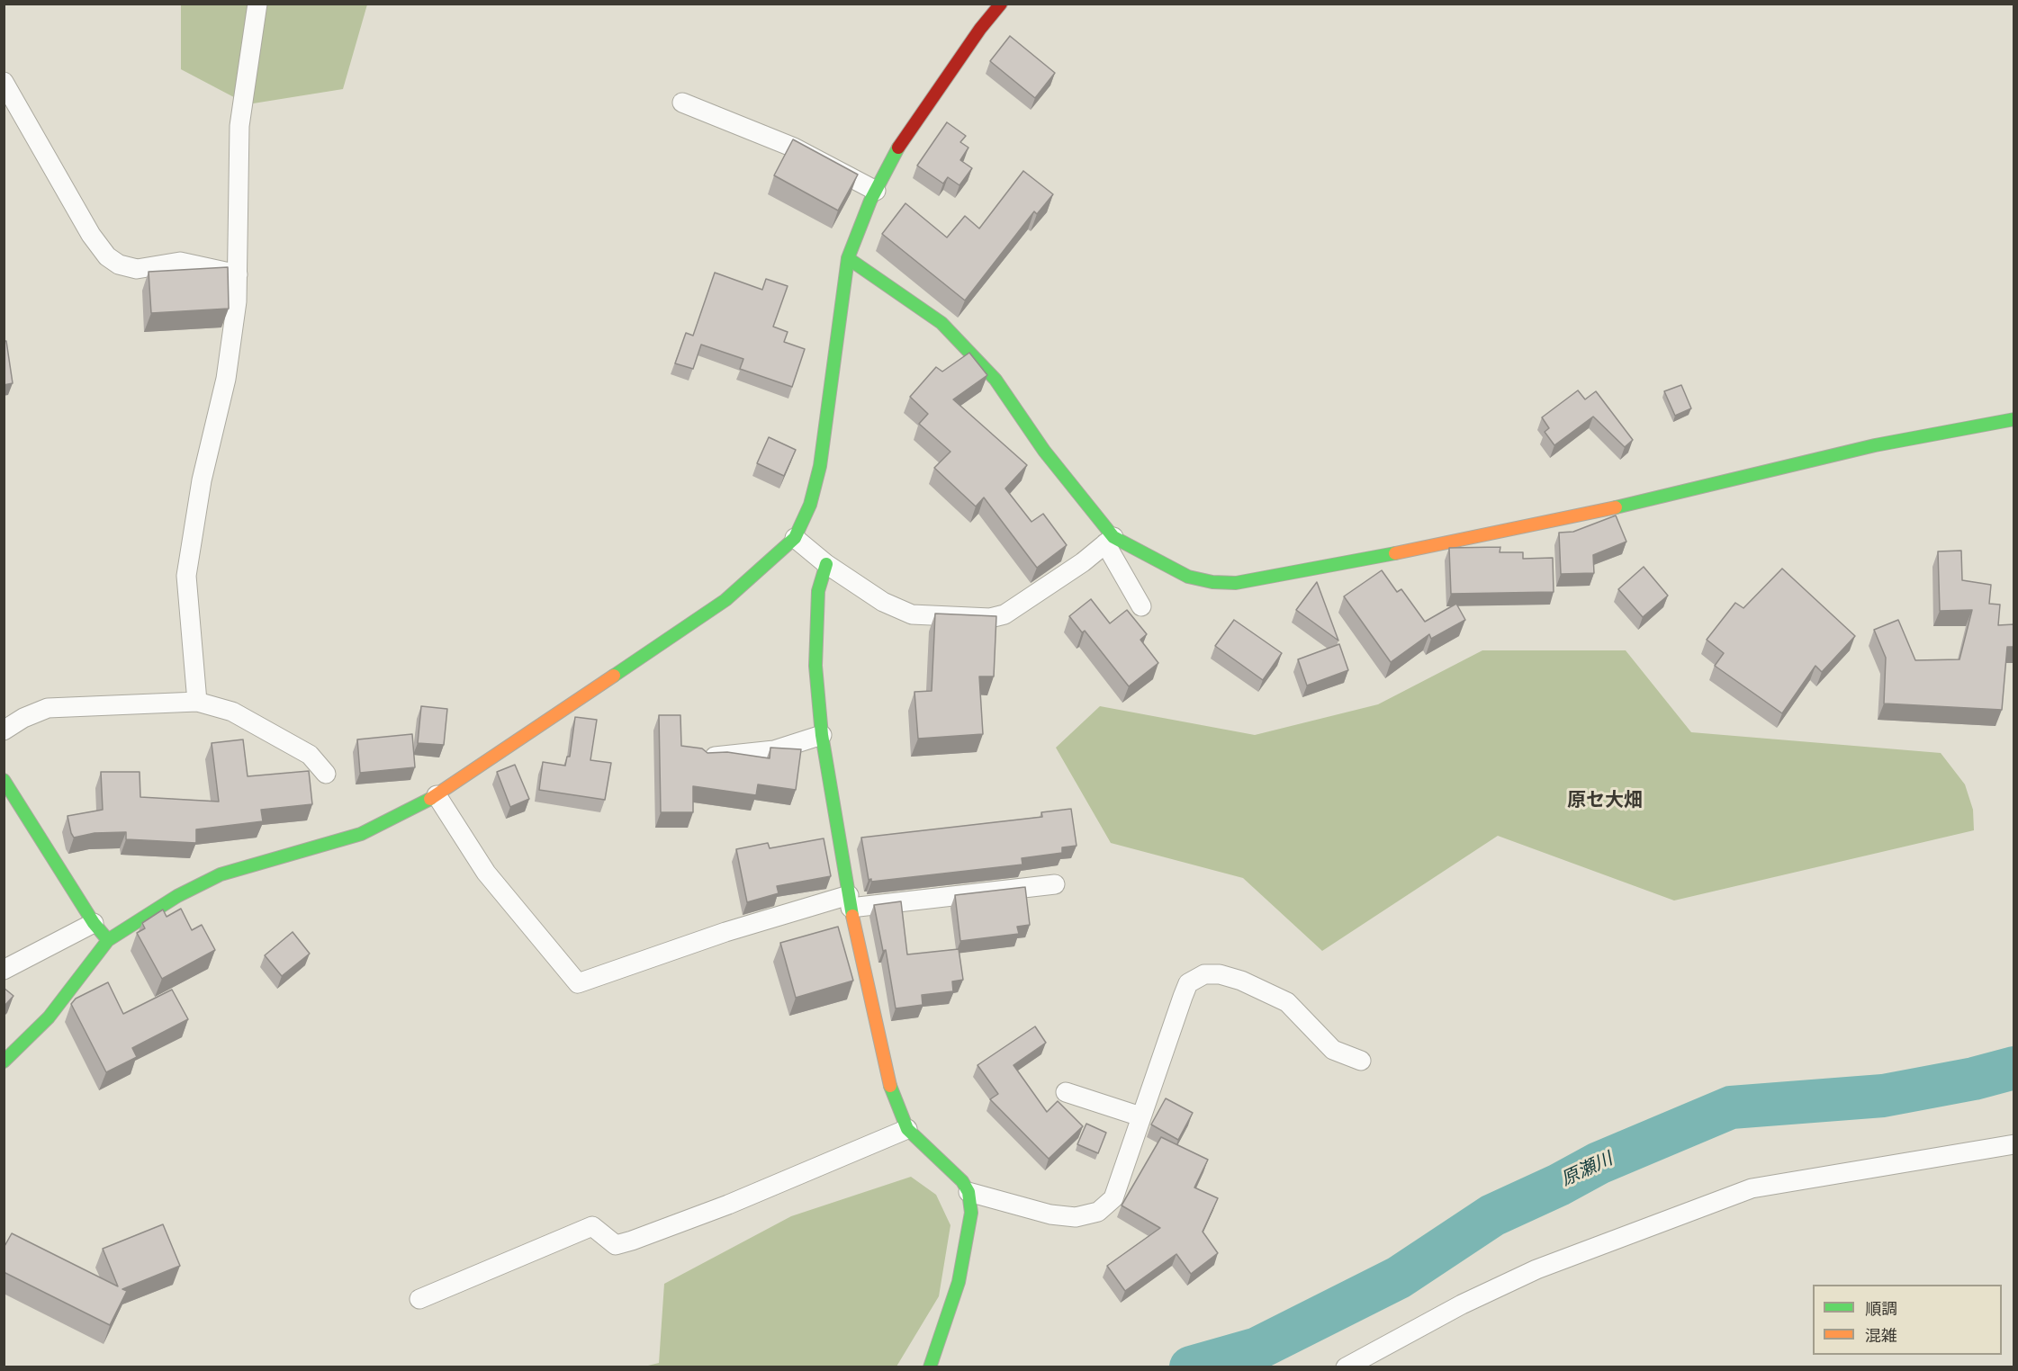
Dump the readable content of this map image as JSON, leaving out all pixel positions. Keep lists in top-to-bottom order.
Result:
{
  "districts": ["原セ大畑"],
  "water": ["原瀬川"],
  "legend": ["順調", "混雑"]
}
